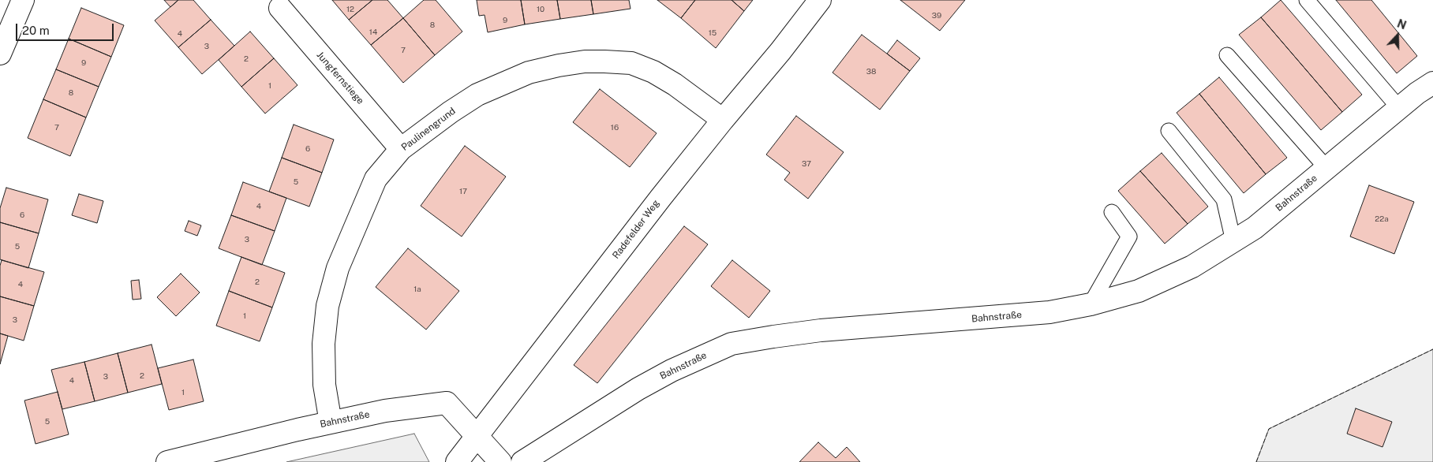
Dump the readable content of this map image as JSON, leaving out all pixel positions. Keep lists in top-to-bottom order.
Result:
{
  "streets": {
    "street": [
      "Jungfernstiege",
      "Paulinengrund",
      "Bahnstraße",
      "Radefelder Weg"
    ]
  },
  "crossings": [
    ["Jungfernstiege", "Paulinengrund"],
    ["Paulinengrund", "Bahnstraße"],
    ["Paulinengrund", "Radefelder Weg"],
    ["Bahnstraße", "Radefelder Weg"]
  ],
  "house_numbers": [
    "12",
    "10",
    "39",
    "9",
    "8",
    "14",
    "15",
    "4",
    "3",
    "7",
    "2",
    "9",
    "38",
    "1",
    "8",
    "7",
    "16",
    "6",
    "37",
    "5",
    "17",
    "4",
    "6",
    "22a",
    "3",
    "5",
    "2",
    "4",
    "1a",
    "1",
    "3",
    "2",
    "3",
    "4",
    "1",
    "5"
  ],
  "scale_bar": "20 m",
  "north": "top"
}
